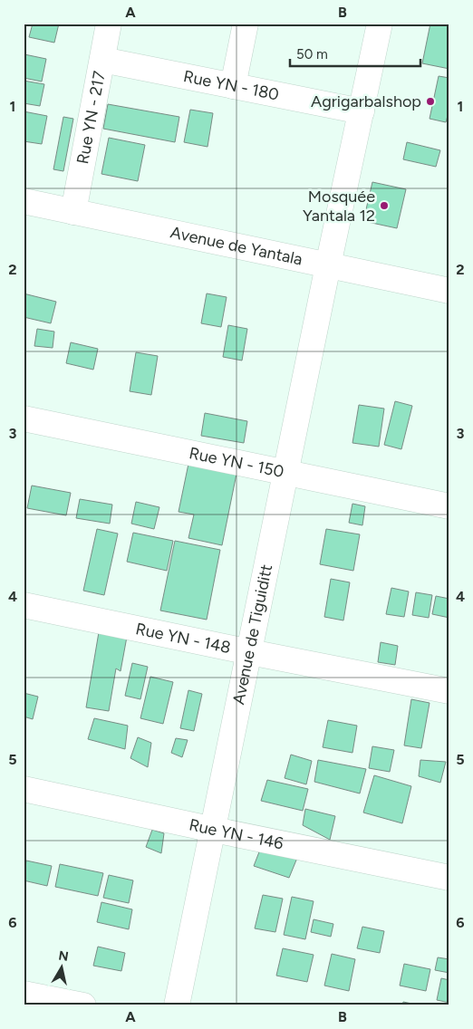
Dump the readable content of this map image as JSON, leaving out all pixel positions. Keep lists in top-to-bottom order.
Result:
{
  "streets": {
    "street": [
      "Rue YN - 180",
      "Rue YN - 217",
      "Avenue de Yantala",
      "Rue YN - 150",
      "Avenue de Tiguiditt",
      "Rue YN - 148",
      "Rue YN - 146"
    ]
  },
  "crossings": [
    ["Rue YN - 180", "Rue YN - 217"],
    ["Rue YN - 180", "Avenue de Tiguiditt"],
    ["Rue YN - 217", "Avenue de Yantala"],
    ["Avenue de Yantala", "Avenue de Tiguiditt"],
    ["Rue YN - 150", "Avenue de Tiguiditt"],
    ["Avenue de Tiguiditt", "Rue YN - 148"],
    ["Avenue de Tiguiditt", "Rue YN - 146"]
  ],
  "places": ["Agrigarbalshop", "Mosquée Yantala 12"],
  "scale_bar": "50 m",
  "north": "top",
  "grid": {
    "columns": ["A", "B"],
    "rows": [
      "1",
      "2",
      "3",
      "4",
      "5",
      "6"
    ]
  }
}
